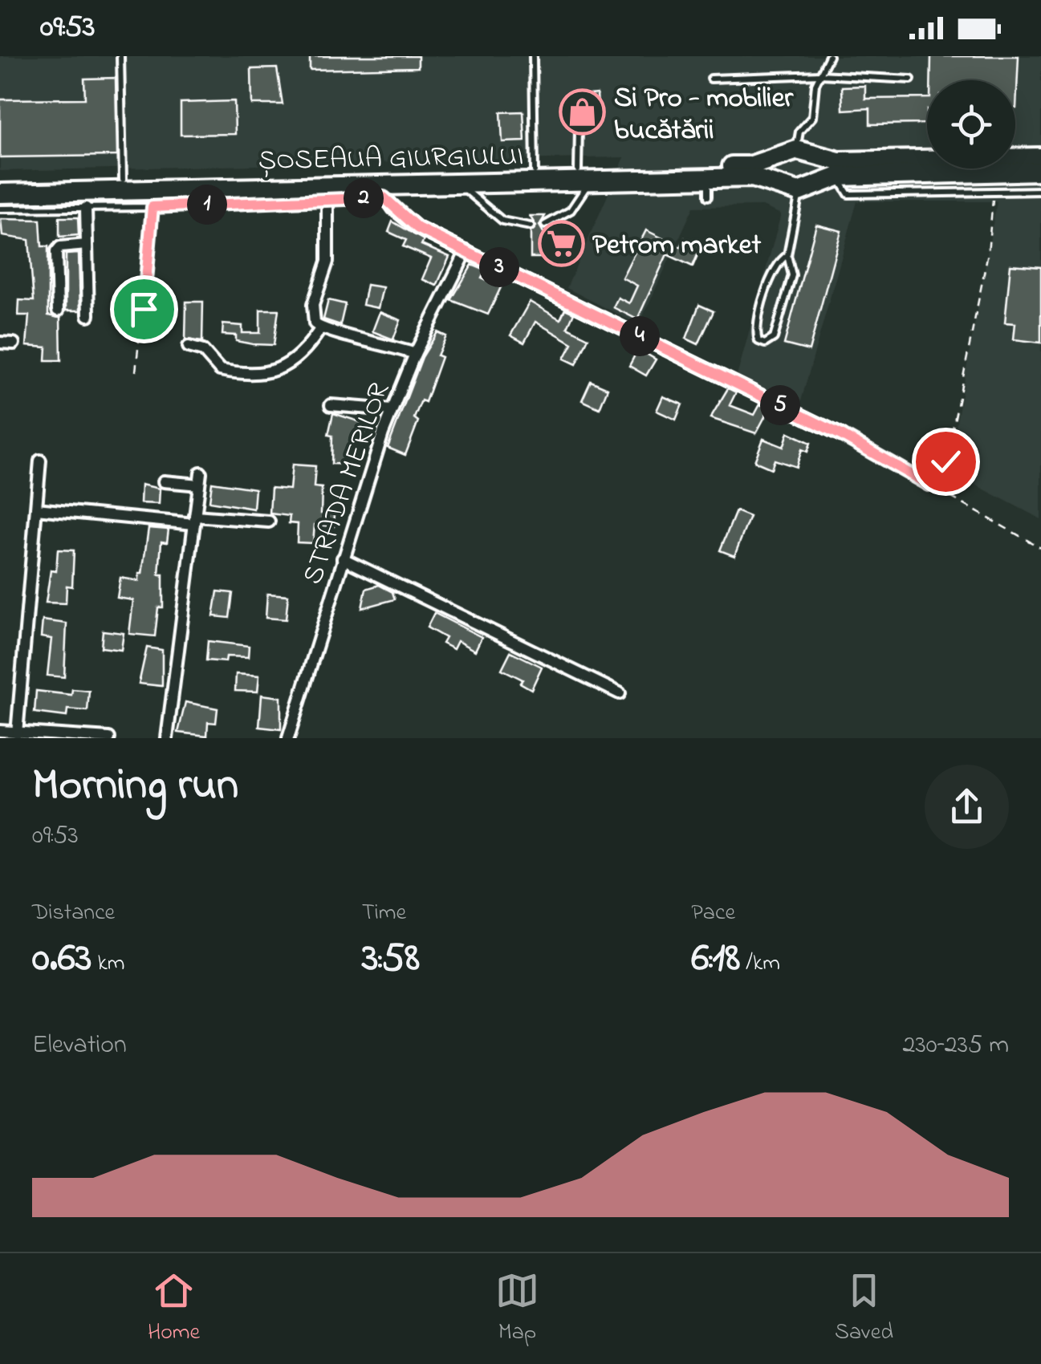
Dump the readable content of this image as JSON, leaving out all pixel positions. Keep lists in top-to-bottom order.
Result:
{
  "streets": {
    "highway": ["ȘOSEAUA GIURGIULUI"],
    "street": ["STRADA MERILOR"]
  },
  "places": {
    "shop": ["Si Pro - mobilier bucătării"],
    "supermarket": ["Petrom market"]
  },
  "page": {
    "status": "09:53",
    "pins": [
      "2",
      "1",
      "3",
      "4",
      "5"
    ],
    "heading": ["Morning run", "09:53"],
    "stats": [
      ["Distance", "0.63 km"],
      ["Time", "3:58"],
      ["Pace", "6:18 /km"]
    ],
    "chart": ["Elevation", "230–235 m"],
    "tabs": ["Home", "Map", "Saved"]
  }
}
